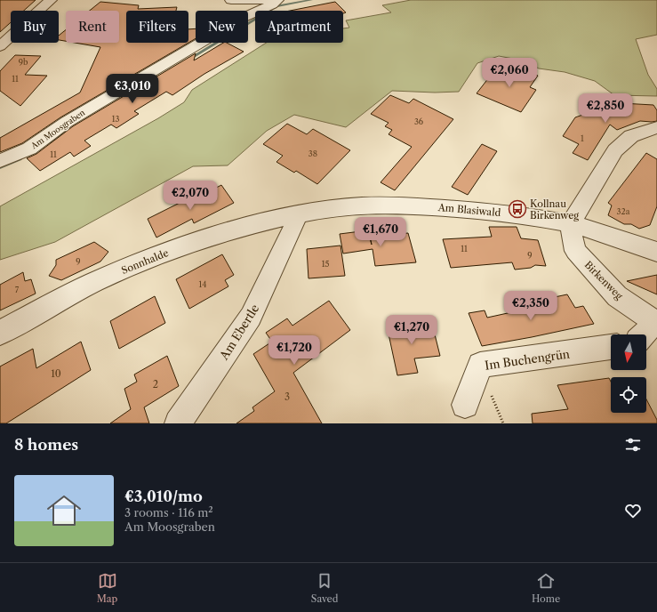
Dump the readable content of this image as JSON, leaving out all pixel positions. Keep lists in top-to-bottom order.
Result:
{
  "streets": {
    "street": [
      "Am Moosgraben",
      "Am Blasiwald",
      "Sonnhalde",
      "Birkenweg",
      "Am Ebertle",
      "Im Buchengrün"
    ]
  },
  "crossings": [
    ["Am Blasiwald", "Sonnhalde"],
    ["Am Blasiwald", "Birkenweg"],
    ["Am Blasiwald", "Am Ebertle"],
    ["Sonnhalde", "Am Ebertle"]
  ],
  "places": {
    "bus stop": ["Kollnau Birkenweg"]
  },
  "house_numbers": [
    "9b",
    "11",
    "13",
    "36",
    "1",
    "38",
    "11",
    "32a",
    "11",
    "9",
    "9",
    "15",
    "14",
    "7",
    "10",
    "2",
    "3"
  ],
  "north": "bottom",
  "page": {
    "chip": [
      "Buy",
      "Rent",
      "Filters",
      "New",
      "Apartment"
    ],
    "price": [
      "€2,060",
      "€3,010",
      "€2,850",
      "€2,070",
      "€1,670",
      "€2,350",
      "€1,270",
      "€1,720"
    ],
    "heading": "8 homes",
    "list": [
      {
        "name": "€3,010/mo",
        "note": "3 rooms · 116 m² · Am Moosgraben"
      }
    ],
    "tabs": ["Map", "Saved", "Home"]
  }
}
